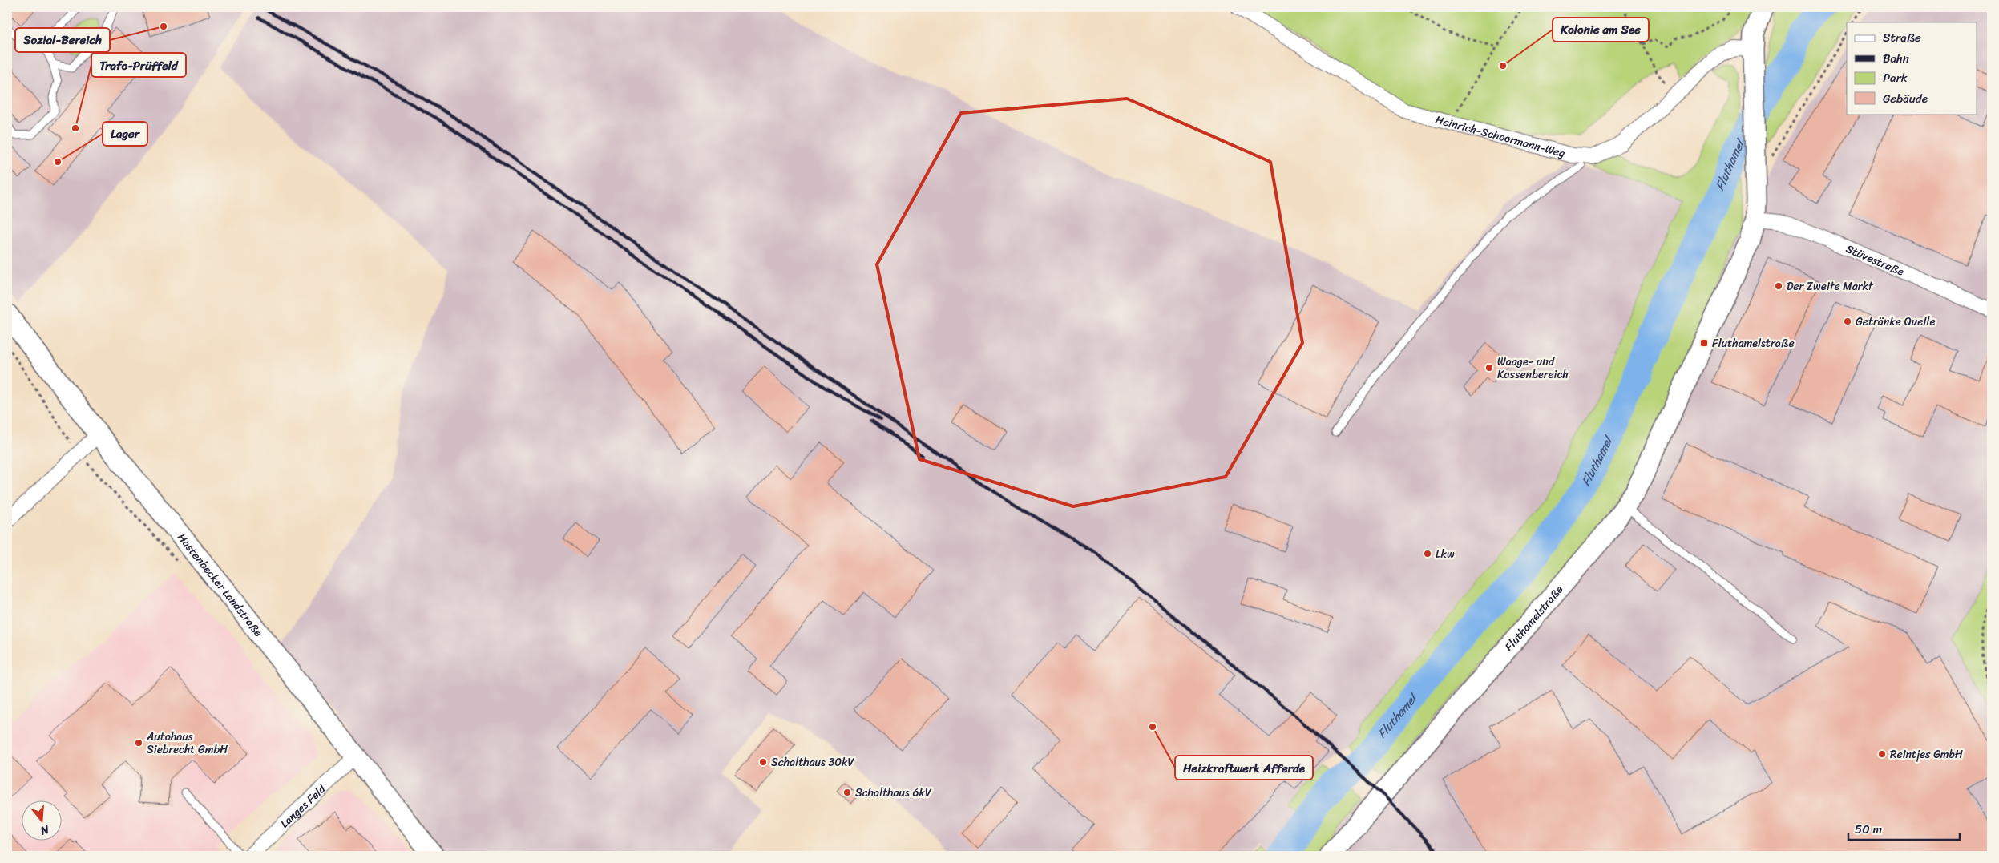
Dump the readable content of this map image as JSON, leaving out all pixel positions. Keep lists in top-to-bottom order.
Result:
{
  "streets": {
    "main road": ["Hastenbecker Landstraße", "Fluthamelstraße"],
    "street": ["Heinrich-Schoormann-Weg", "Stüvestraße", "Langes Feld"]
  },
  "crossings": [
    ["Heinrich-Schoormann-Weg", "Fluthamelstraße"],
    ["Stüvestraße", "Fluthamelstraße"],
    ["Hastenbecker Landstraße", "Langes Feld"]
  ],
  "water": ["Fluthamel"],
  "places": {
    "other": [
      "Sozial-Bereich",
      "Kolonie am See",
      "Trafo-Prüffeld",
      "Lager",
      "Der Zweite Markt",
      "Getränke Quelle",
      "Waage- und Kassenbereich",
      "Lkw",
      "Heizkraftwerk Afferde",
      "Autohaus Siebrecht GmbH",
      "Reintjes GmbH",
      "Schalthaus 30kV",
      "Schalthaus 6kV"
    ],
    "transit": ["Fluthamelstraße"]
  },
  "legend": [
    "Straße",
    "Bahn",
    "Park",
    "Gebäude"
  ],
  "scale_bar": "50 m",
  "north": "bottom"
}
